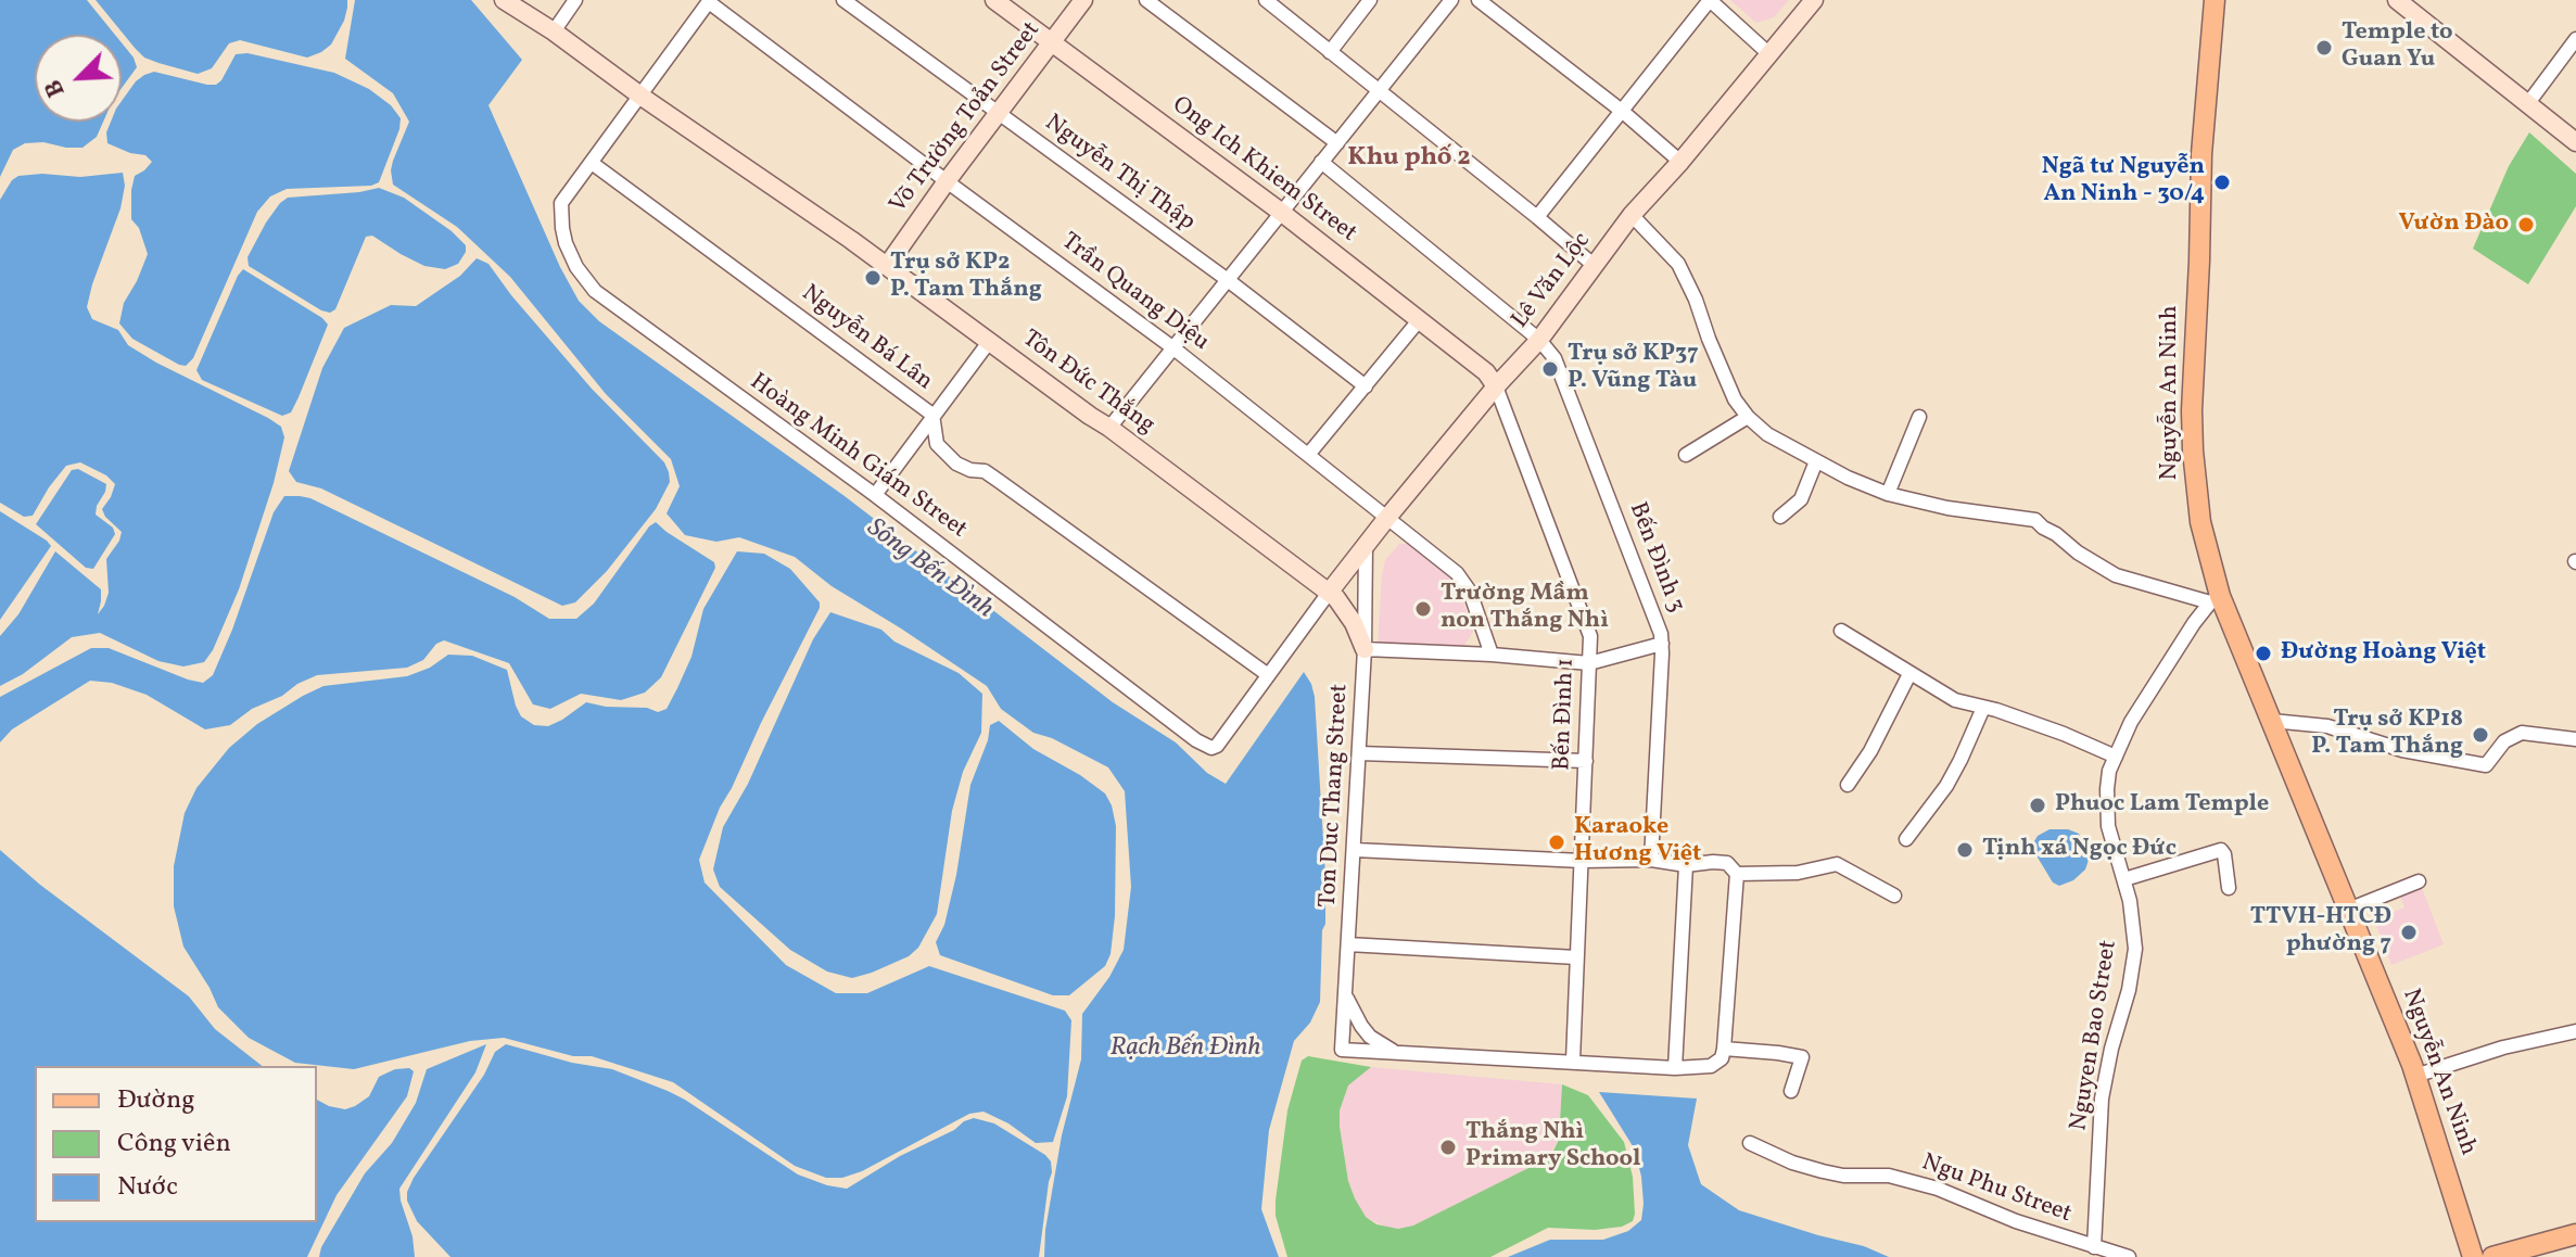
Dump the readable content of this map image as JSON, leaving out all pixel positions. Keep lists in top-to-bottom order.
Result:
{
  "streets": {
    "main road": ["Nguyễn An Ninh"],
    "street": [
      "Võ Trường Toản Street",
      "Ong Ich Khiem Street",
      "Nguyễn Thị Thập",
      "Lê Văn Lộc",
      "Trần Quang Diệu",
      "Nguyễn Bá Lân",
      "Tôn Đức Thắng",
      "Hoàng Minh Giám Street",
      "Bến Đình 3",
      "Bến Đình 1",
      "Ton Duc Thang Street",
      "Nguyen Bao Street",
      "Ngu Phu Street"
    ]
  },
  "crossings": [
    ["Võ Trường Toản Street", "Ong Ich Khiem Street"],
    ["Võ Trường Toản Street", "Nguyễn Thị Thập"],
    ["Võ Trường Toản Street", "Trần Quang Diệu"],
    ["Võ Trường Toản Street", "Tôn Đức Thắng"],
    ["Ong Ich Khiem Street", "Lê Văn Lộc"],
    ["Ong Ich Khiem Street", "Bến Đình 1"],
    ["Lê Văn Lộc", "Trần Quang Diệu"],
    ["Lê Văn Lộc", "Tôn Đức Thắng"],
    ["Lê Văn Lộc", "Bến Đình 3"],
    ["Lê Văn Lộc", "Bến Đình 1"],
    ["Lê Văn Lộc", "Ton Duc Thang Street"],
    ["Nguyễn Bá Lân", "Hoàng Minh Giám Street"],
    ["Tôn Đức Thắng", "Ton Duc Thang Street"],
    ["Nguyễn An Ninh", "Nguyen Bao Street"],
    ["Nguyen Bao Street", "Ngu Phu Street"]
  ],
  "districts": ["Khu phố 2"],
  "water": ["Sông Bến Đình", "Rạch Bến Đình"],
  "places": [
    "Temple to Guan Yu",
    "Ngã tư Nguyễn An Ninh - 30/4",
    "Vườn Đào",
    "Trụ sở KP2 P. Tam Thắng",
    "Trụ sở KP37 P. Vũng Tàu",
    "Trường Mầm non Thắng Nhì",
    "Đường Hoàng Việt",
    "Trụ sở KP18 P. Tam Thắng",
    "Phuoc Lam Temple",
    "Karaoke Hương Việt",
    "Tịnh xá Ngọc Đức",
    "TTVH-HTCĐ phường 7",
    "Thắng Nhì Primary School"
  ],
  "legend": ["Đường", "Công viên", "Nước"],
  "north": "bottom left"
}
